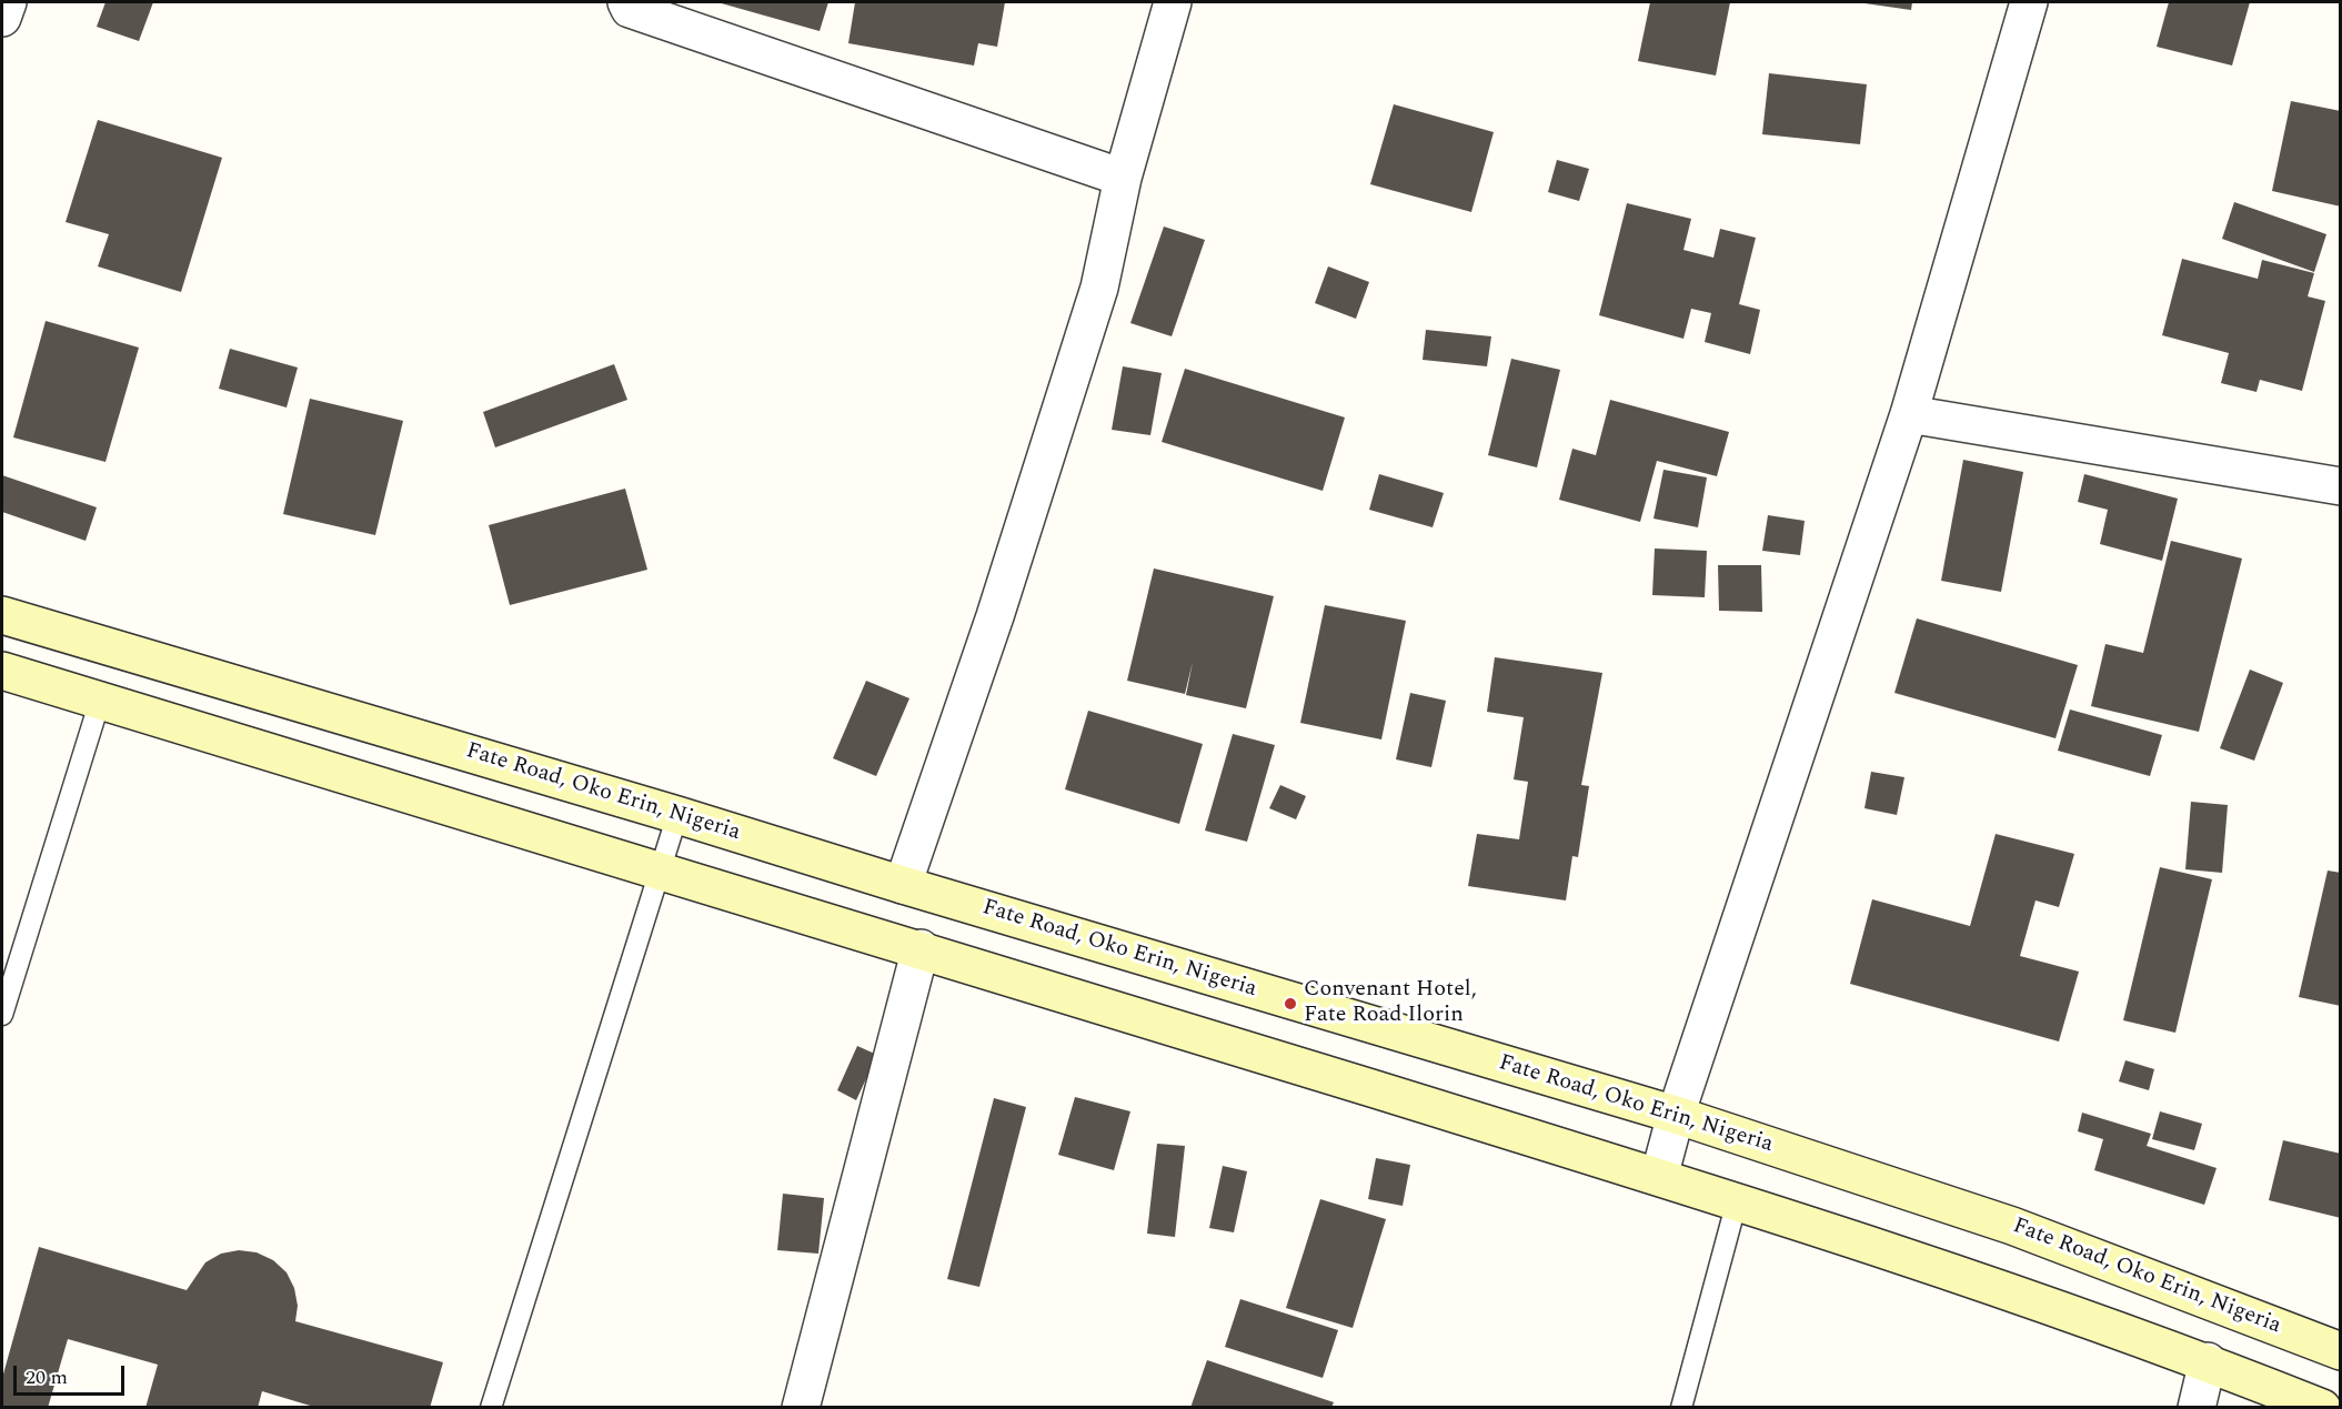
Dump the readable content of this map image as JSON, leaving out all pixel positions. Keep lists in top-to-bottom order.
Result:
{
  "streets": {
    "street": ["Fate Road, Oko Erin, Nigeria"]
  },
  "places": ["Convenant Hotel, Fate Road Ilorin"],
  "scale_bar": "20 m"
}
